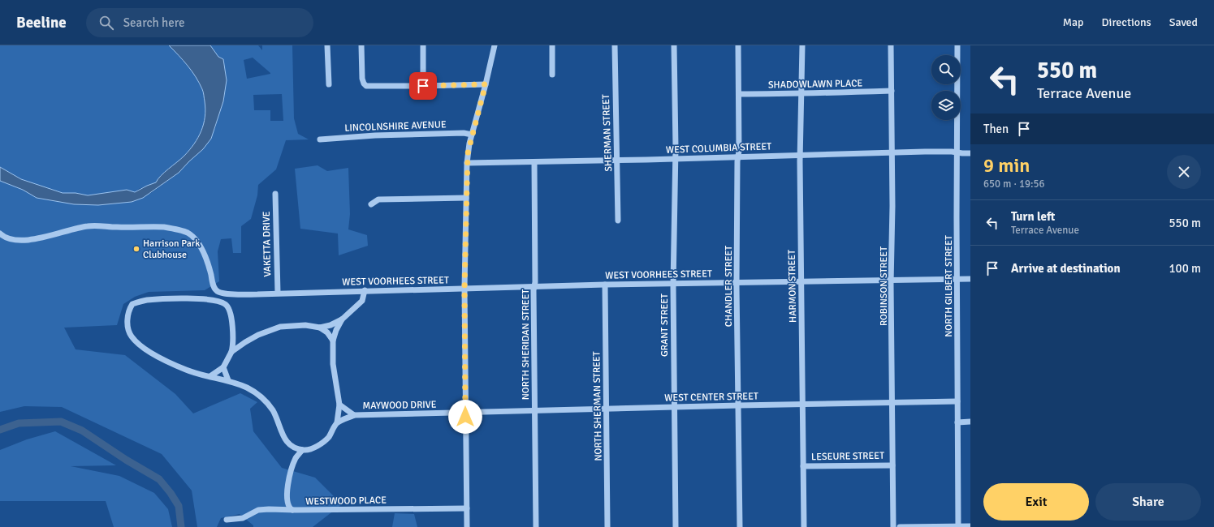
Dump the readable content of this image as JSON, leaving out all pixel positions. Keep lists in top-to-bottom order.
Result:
{
  "streets": {
    "street": [
      "SHADOWLAWN PLACE",
      "LINCOLNSHIRE AVENUE",
      "SHERMAN STREET",
      "WEST COLUMBIA STREET",
      "VAKETTA DRIVE",
      "WEST VOORHEES STREET",
      "CHANDLER STREET",
      "HARMON STREET",
      "ROBINSON STREET",
      "NORTH GILBERT STREET",
      "GRANT STREET",
      "NORTH SHERIDAN STREET",
      "WEST CENTER STREET",
      "MAYWOOD DRIVE",
      "NORTH SHERMAN STREET",
      "LESEURE STREET",
      "WESTWOOD PLACE"
    ]
  },
  "crossings": [
    ["SHADOWLAWN PLACE", "CHANDLER STREET"],
    ["SHADOWLAWN PLACE", "HARMON STREET"],
    ["SHADOWLAWN PLACE", "ROBINSON STREET"],
    ["SHERMAN STREET", "WEST COLUMBIA STREET"],
    ["WEST COLUMBIA STREET", "CHANDLER STREET"],
    ["WEST COLUMBIA STREET", "HARMON STREET"],
    ["WEST COLUMBIA STREET", "ROBINSON STREET"],
    ["WEST COLUMBIA STREET", "NORTH GILBERT STREET"],
    ["WEST COLUMBIA STREET", "GRANT STREET"],
    ["WEST COLUMBIA STREET", "NORTH SHERIDAN STREET"],
    ["VAKETTA DRIVE", "WEST VOORHEES STREET"],
    ["WEST VOORHEES STREET", "CHANDLER STREET"],
    ["WEST VOORHEES STREET", "HARMON STREET"],
    ["WEST VOORHEES STREET", "ROBINSON STREET"],
    ["WEST VOORHEES STREET", "NORTH GILBERT STREET"],
    ["WEST VOORHEES STREET", "GRANT STREET"],
    ["WEST VOORHEES STREET", "NORTH SHERIDAN STREET"],
    ["WEST VOORHEES STREET", "NORTH SHERMAN STREET"],
    ["CHANDLER STREET", "WEST CENTER STREET"],
    ["HARMON STREET", "WEST CENTER STREET"],
    ["HARMON STREET", "LESEURE STREET"],
    ["ROBINSON STREET", "WEST CENTER STREET"],
    ["ROBINSON STREET", "LESEURE STREET"],
    ["NORTH GILBERT STREET", "WEST CENTER STREET"],
    ["GRANT STREET", "WEST CENTER STREET"],
    ["NORTH SHERIDAN STREET", "WEST CENTER STREET"],
    ["WEST CENTER STREET", "MAYWOOD DRIVE"],
    ["WEST CENTER STREET", "NORTH SHERMAN STREET"]
  ],
  "places": ["Harrison Park Clubhouse"],
  "page": {
    "header": "Beeline",
    "search": "Search here",
    "nav": ["Map", "Directions", "Saved"],
    "turn": ["550 m", "Terrace Avenue"],
    "then": "Then",
    "heading": ["9 min", "650 m · 19:56"],
    "list": [
      {
        "name": "Turn left",
        "note": "Terrace Avenue",
        "value": "550 m"
      },
      {
        "name": "Arrive at destination",
        "value": "100 m"
      }
    ],
    "buttons": ["Exit", "Share"]
  }
}
